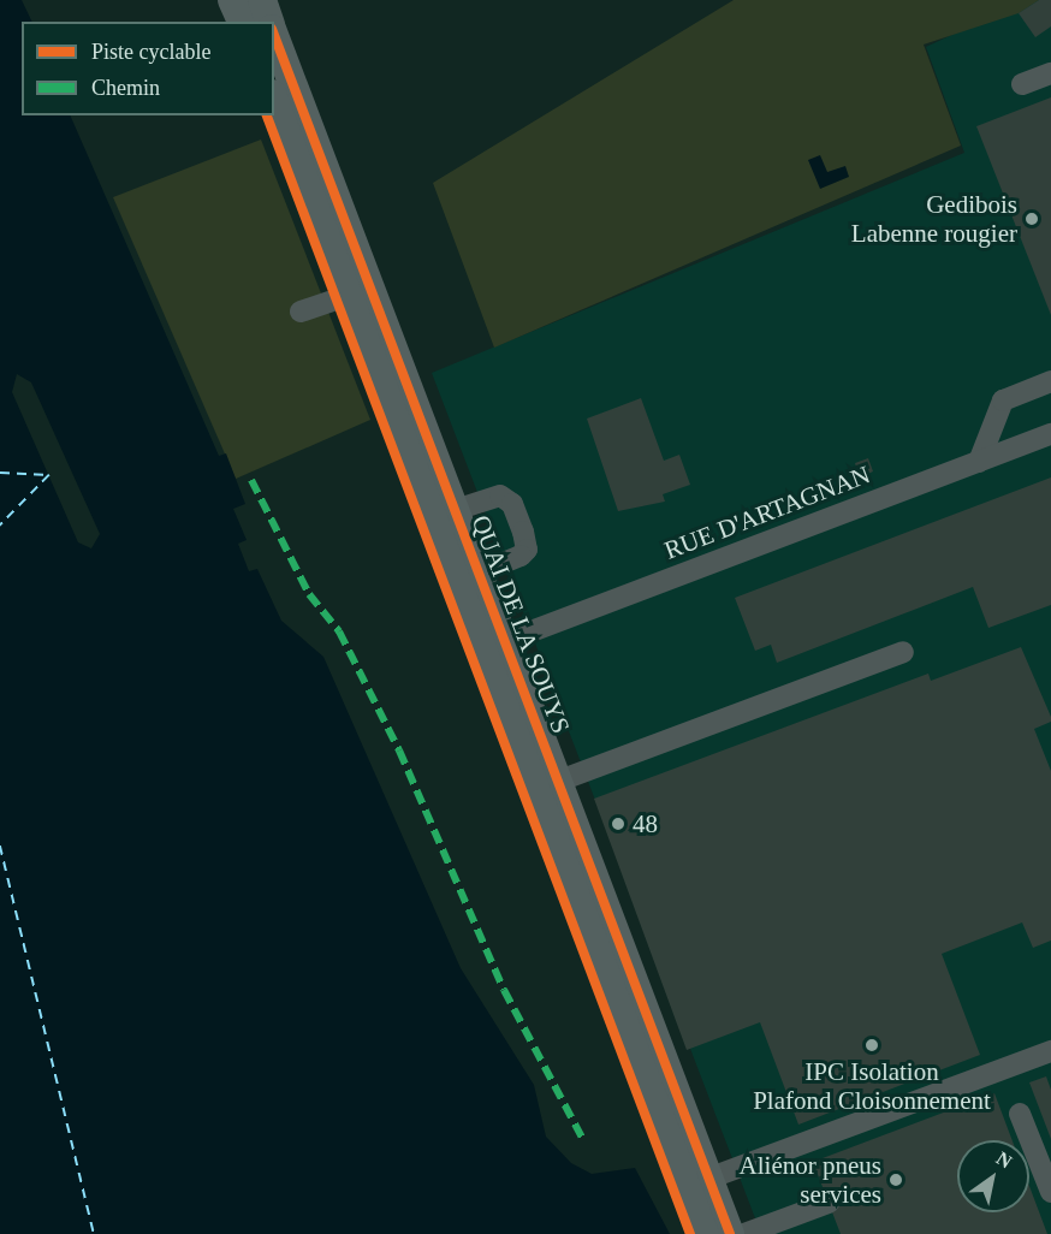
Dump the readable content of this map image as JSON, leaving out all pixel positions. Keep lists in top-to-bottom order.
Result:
{
  "streets": {
    "main road": ["QUAI DE LA SOUYS"],
    "street": ["RUE D'ARTAGNAN"]
  },
  "crossings": [
    ["RUE D'ARTAGNAN", "QUAI DE LA SOUYS"]
  ],
  "places": [
    "Gedibois Labenne rougier",
    "48",
    "IPC Isolation Plafond Cloisonnement",
    "Aliénor pneus services"
  ],
  "legend": ["Piste cyclable", "Chemin"],
  "north": "top right"
}
